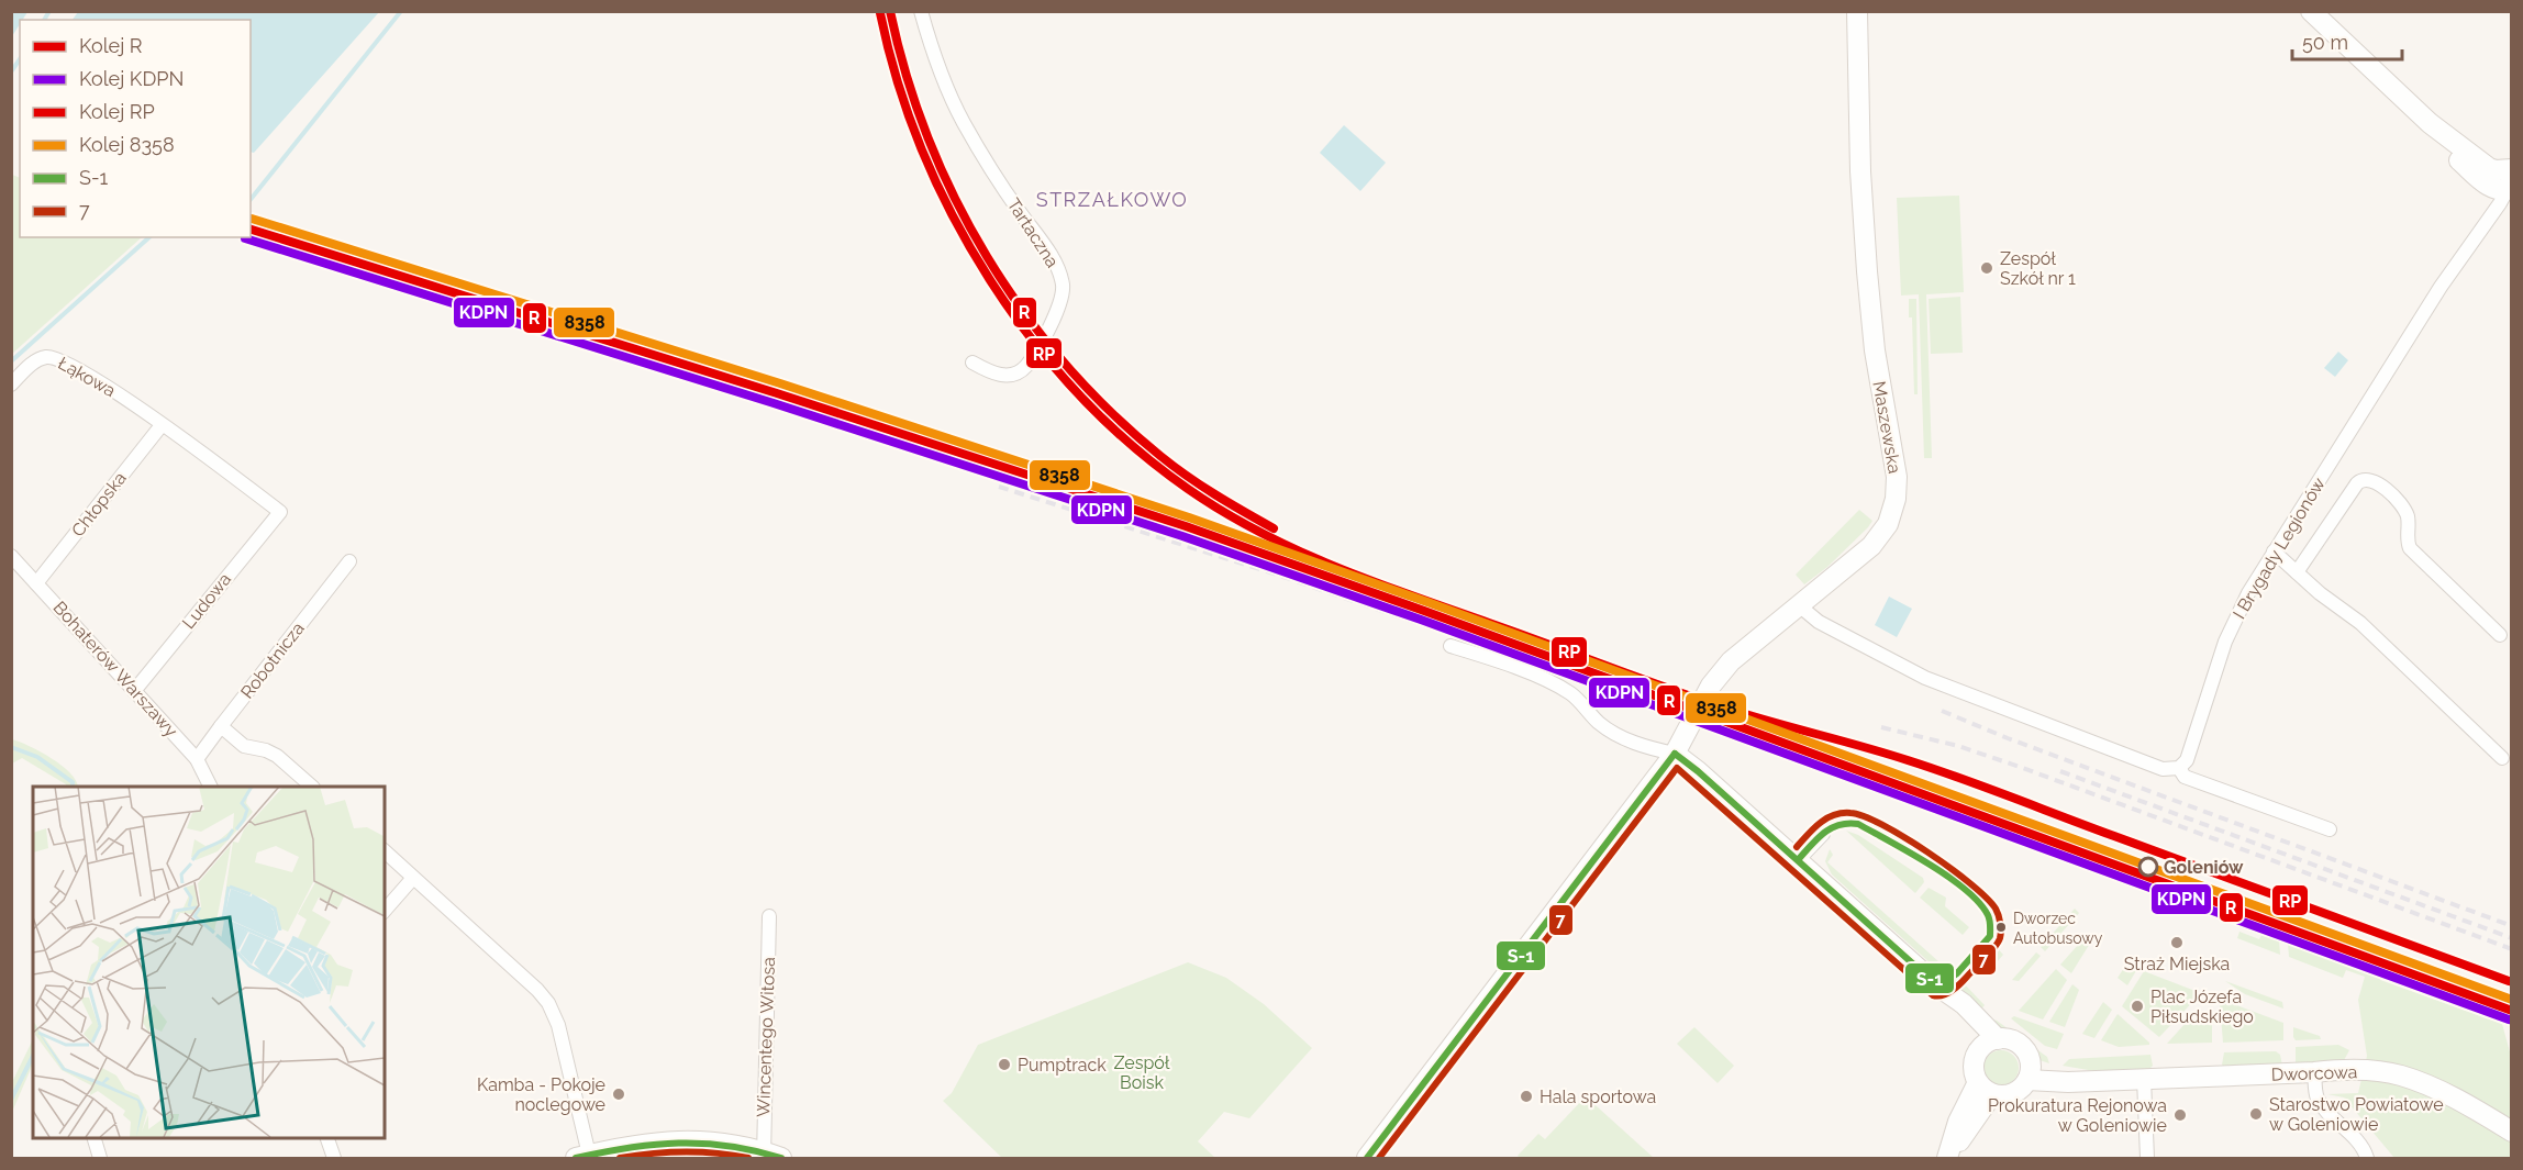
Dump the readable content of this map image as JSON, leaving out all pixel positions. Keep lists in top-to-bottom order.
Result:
{
  "streets": {
    "street": [
      "Tartaczna",
      "Łąkowa",
      "Maszewska",
      "Chłopska",
      "I Brygady Legionów",
      "Ludowa",
      "Robotnicza",
      "Bohaterów Warszawy",
      "Wincentego Witosa",
      "Dworcowa"
    ]
  },
  "crossings": [
    ["Łąkowa", "Chłopska"],
    ["Łąkowa", "Ludowa"],
    ["Chłopska", "Bohaterów Warszawy"],
    ["Ludowa", "Bohaterów Warszawy"],
    ["Robotnicza", "Bohaterów Warszawy"]
  ],
  "districts": ["STRZAŁKOWO"],
  "parks": ["Zespół Boisk"],
  "places": [
    "Zespół Szkół nr 1",
    "Goleniów",
    "Dworzec Autobusowy",
    "Straż Miejska",
    "Plac Józefa Piłsudskiego",
    "Pumptrack",
    "Kamba - Pokoje noclegowe",
    "Hala sportowa",
    "Starostwo Powiatowe w Goleniowie",
    "Prokuratura Rejonowa w Goleniowie"
  ],
  "lines": [
    "rail line R",
    "rail line RP",
    "rail line 8358",
    "rail line KDPN",
    "transit line S-1",
    "transit line 7"
  ],
  "legend": [
    "Kolej R",
    "Kolej KDPN",
    "Kolej RP",
    "Kolej 8358",
    "S-1",
    "7"
  ],
  "scale_bar": "50 m"
}
